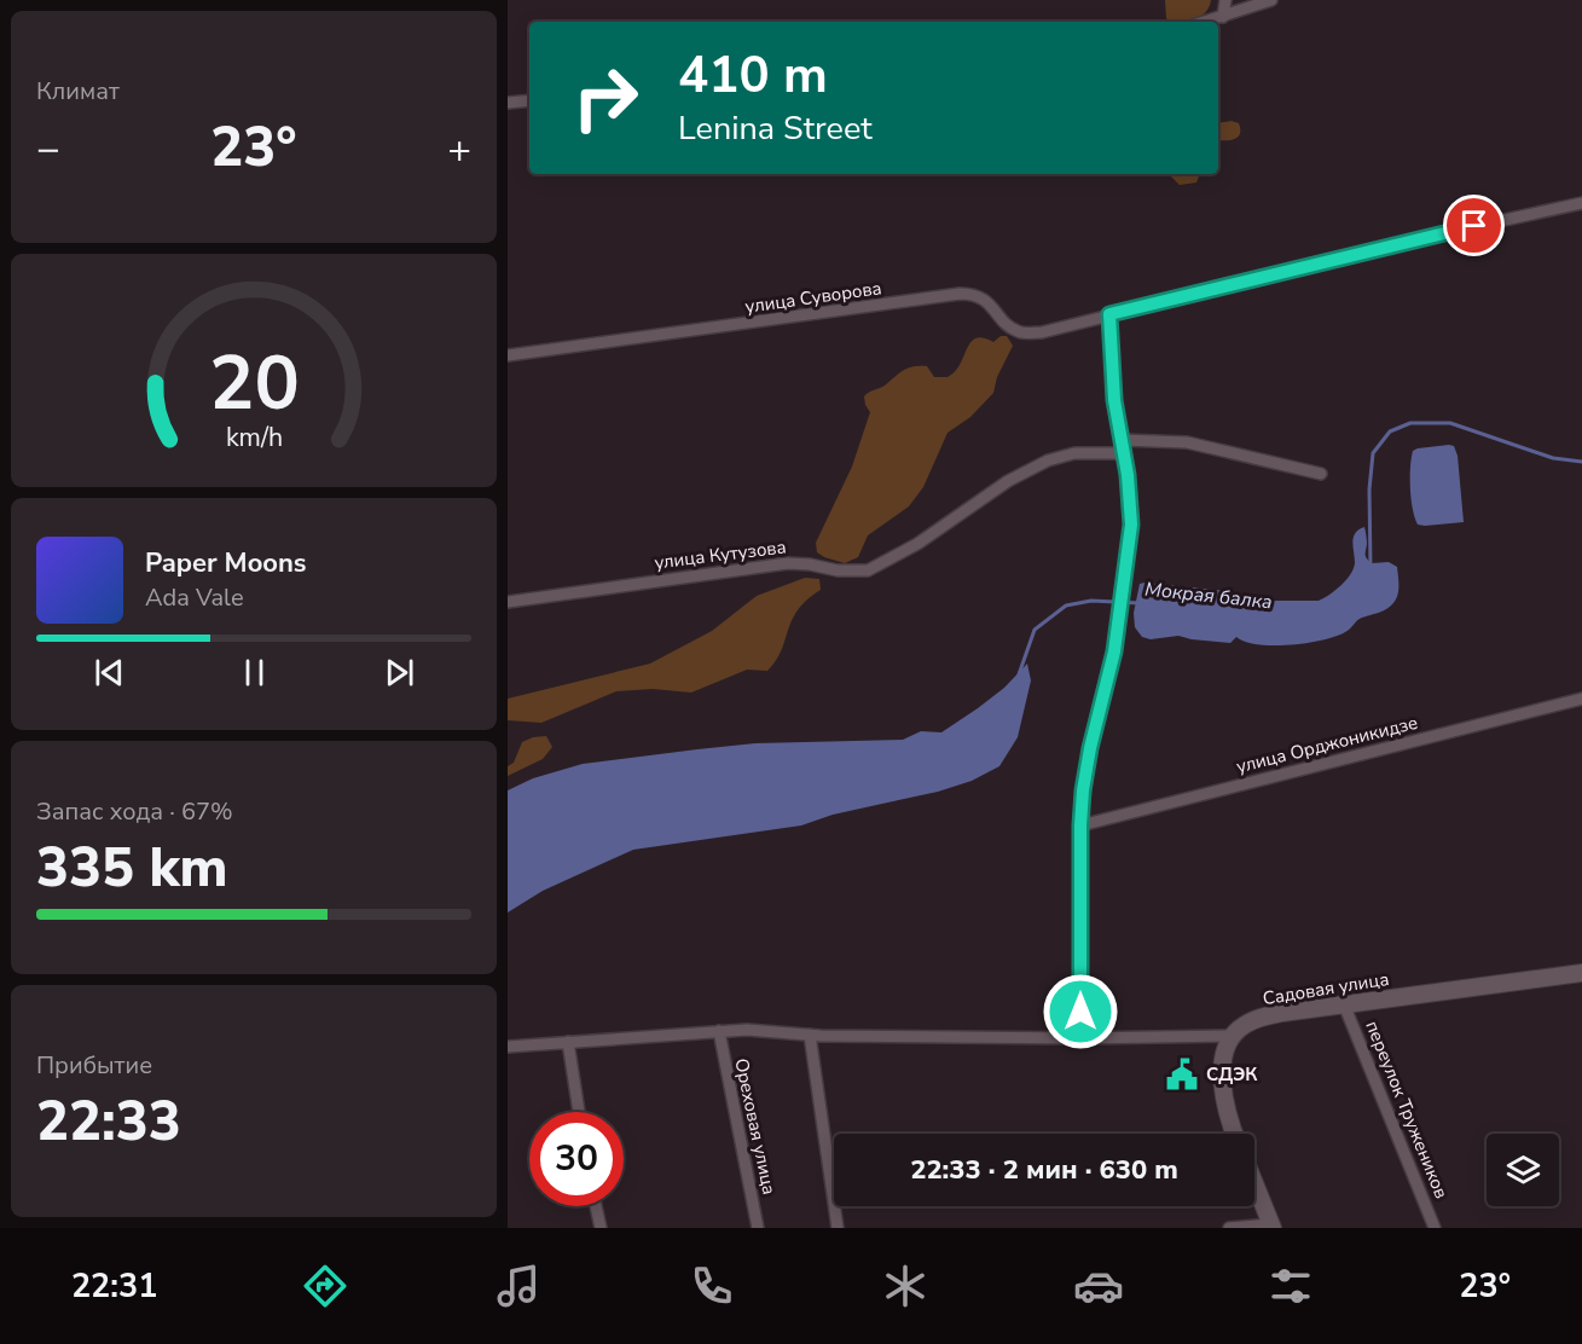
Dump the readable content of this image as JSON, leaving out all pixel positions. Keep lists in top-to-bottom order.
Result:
{
  "streets": {
    "street": [
      "улица Суворова",
      "улица Кутузова",
      "улица Орджоникидзе",
      "Садовая улица",
      "переулок Тружеников",
      "Ореховая улица"
    ]
  },
  "crossings": [
    ["Садовая улица", "переулок Тружеников"]
  ],
  "water": ["Мокрая балка"],
  "places": {
    "public building": ["СДЭК"]
  },
  "page": {
    "tile": [
      "Климат",
      ["Запас хода · 67%", "335 km"],
      ["Прибытие", "22:33"]
    ],
    "turn": ["410 m", "Lenina Street"],
    "heat": ["−", "23°", "+"],
    "song": ["Paper Moons", "Ada Vale"],
    "limit": "30",
    "trip": "22:33 · 2 мин · 630 m",
    "tabs": ["22:31", "23°"],
    "gauge": ["20", "km/h"]
  }
}
